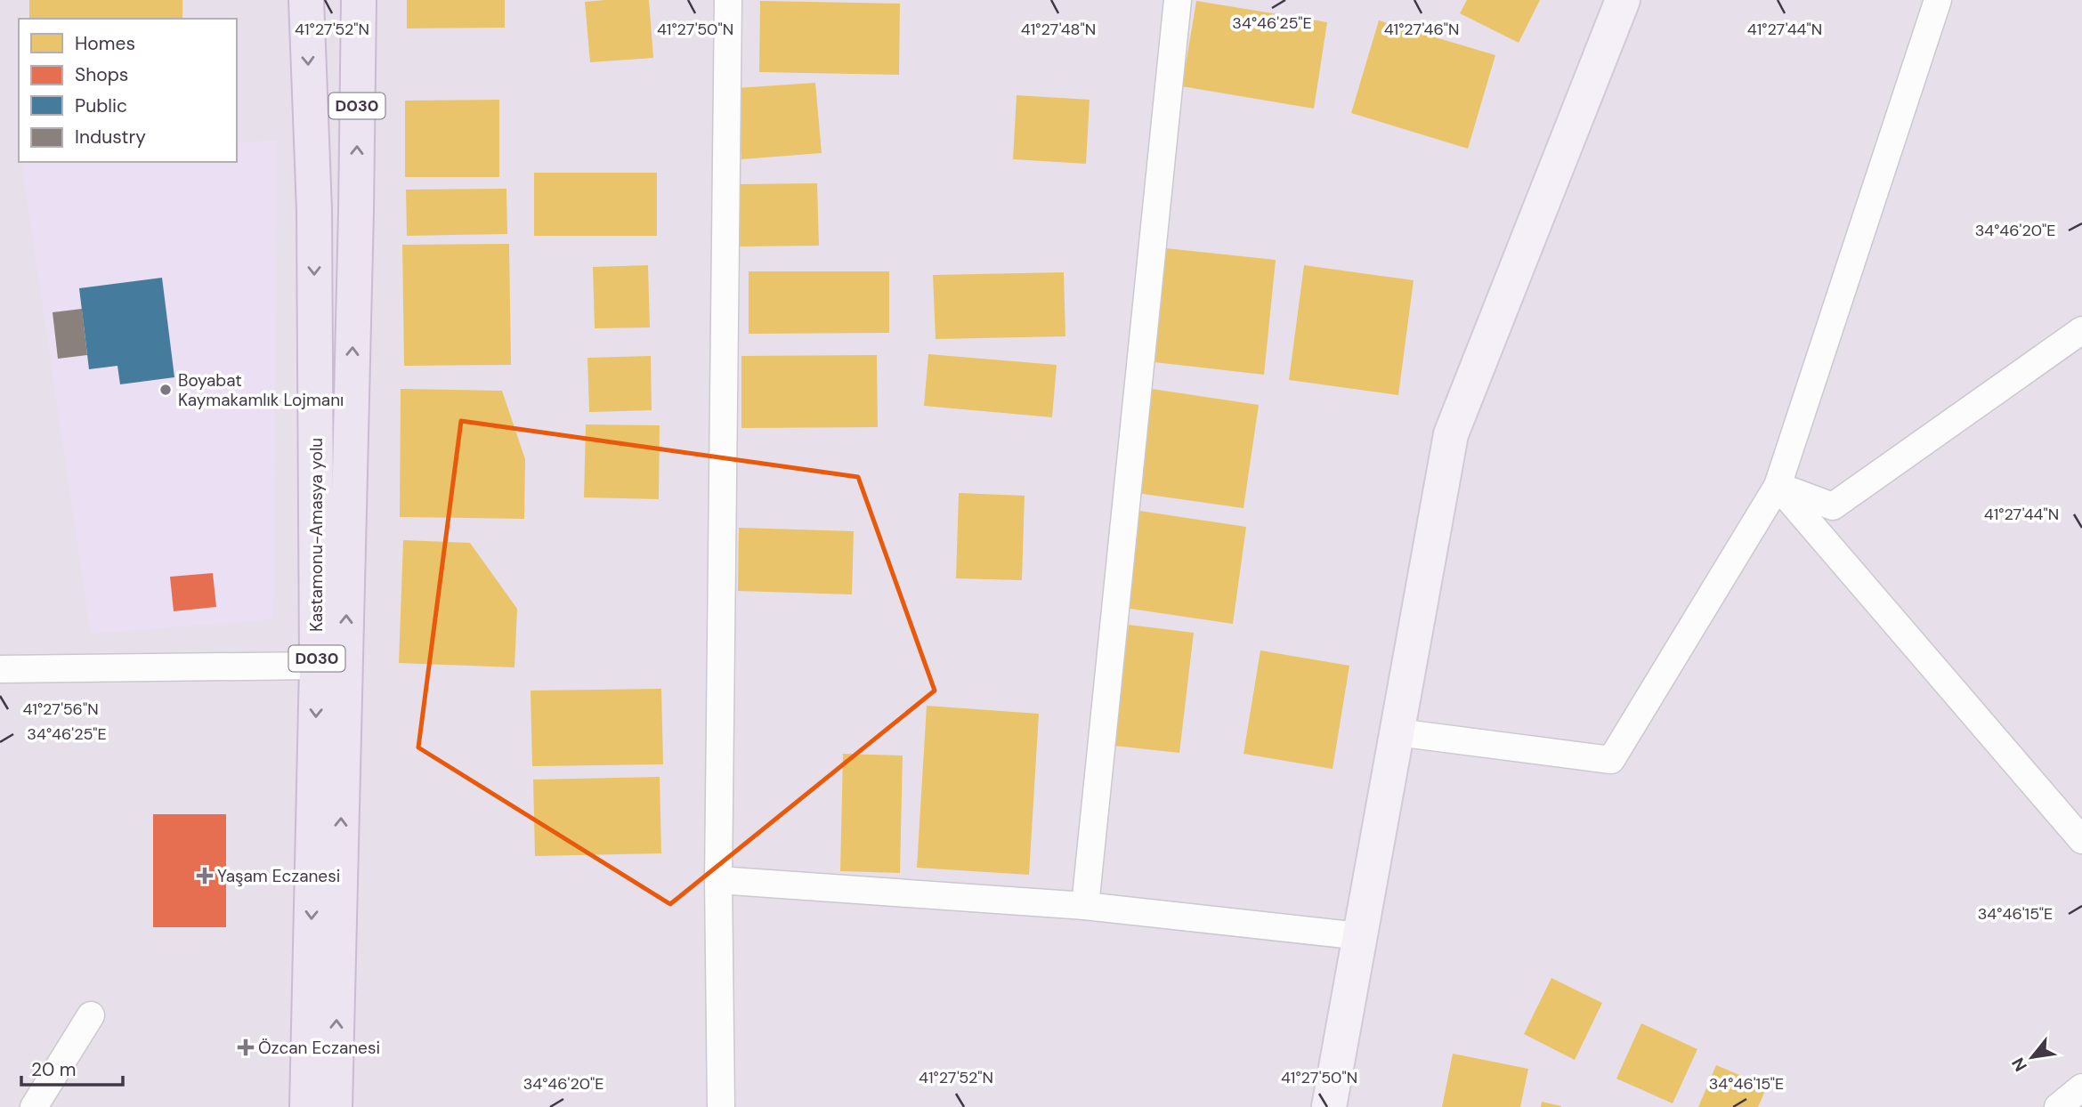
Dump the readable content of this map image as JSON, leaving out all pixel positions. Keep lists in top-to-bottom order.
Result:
{
  "streets": {
    "main road": ["D030", "Kastamonu-Amasya yolu"]
  },
  "places": {
    "other": ["Boyabat Kaymakamlık Lojmanı"],
    "health": ["Yaşam Eczanesi", "Özcan Eczanesi"]
  },
  "legend": [
    "Homes",
    "Shops",
    "Public",
    "Industry"
  ],
  "scale_bar": "20 m",
  "north": "bottom left",
  "coordinates": [
    "34°46'25\"E",
    "41°27'52\"N",
    "41°27'50\"N",
    "41°27'48\"N",
    "41°27'46\"N",
    "41°27'44\"N",
    "34°46'20\"E",
    "41°27'56\"N",
    "34°46'15\"E"
  ]
}
